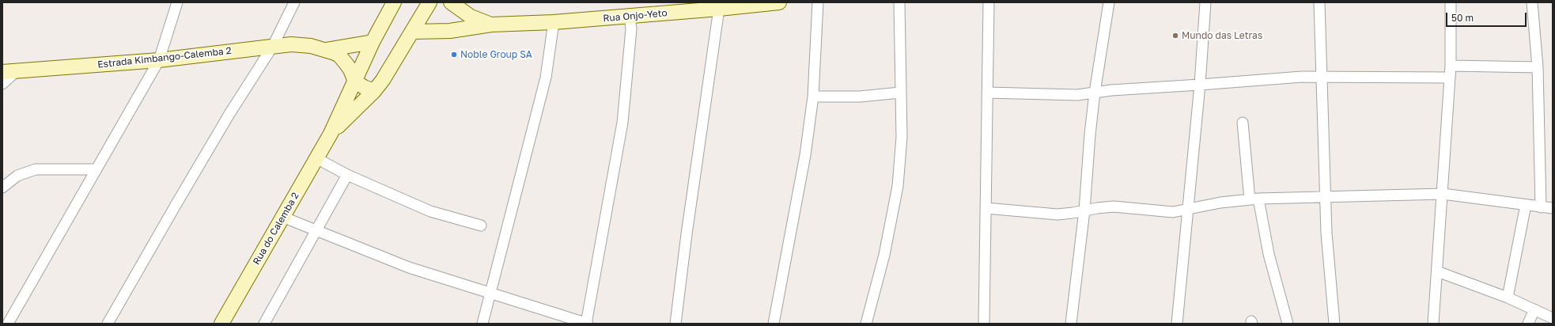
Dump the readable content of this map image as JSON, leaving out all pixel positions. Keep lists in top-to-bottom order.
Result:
{
  "streets": {
    "main road": ["Rua Onjo-Yeto", "Estrada Kimbango-Calemba 2", "Rua do Calemba 2"]
  },
  "places": ["Mundo das Letras", "Noble Group SA"],
  "scale_bar": "50 m"
}
